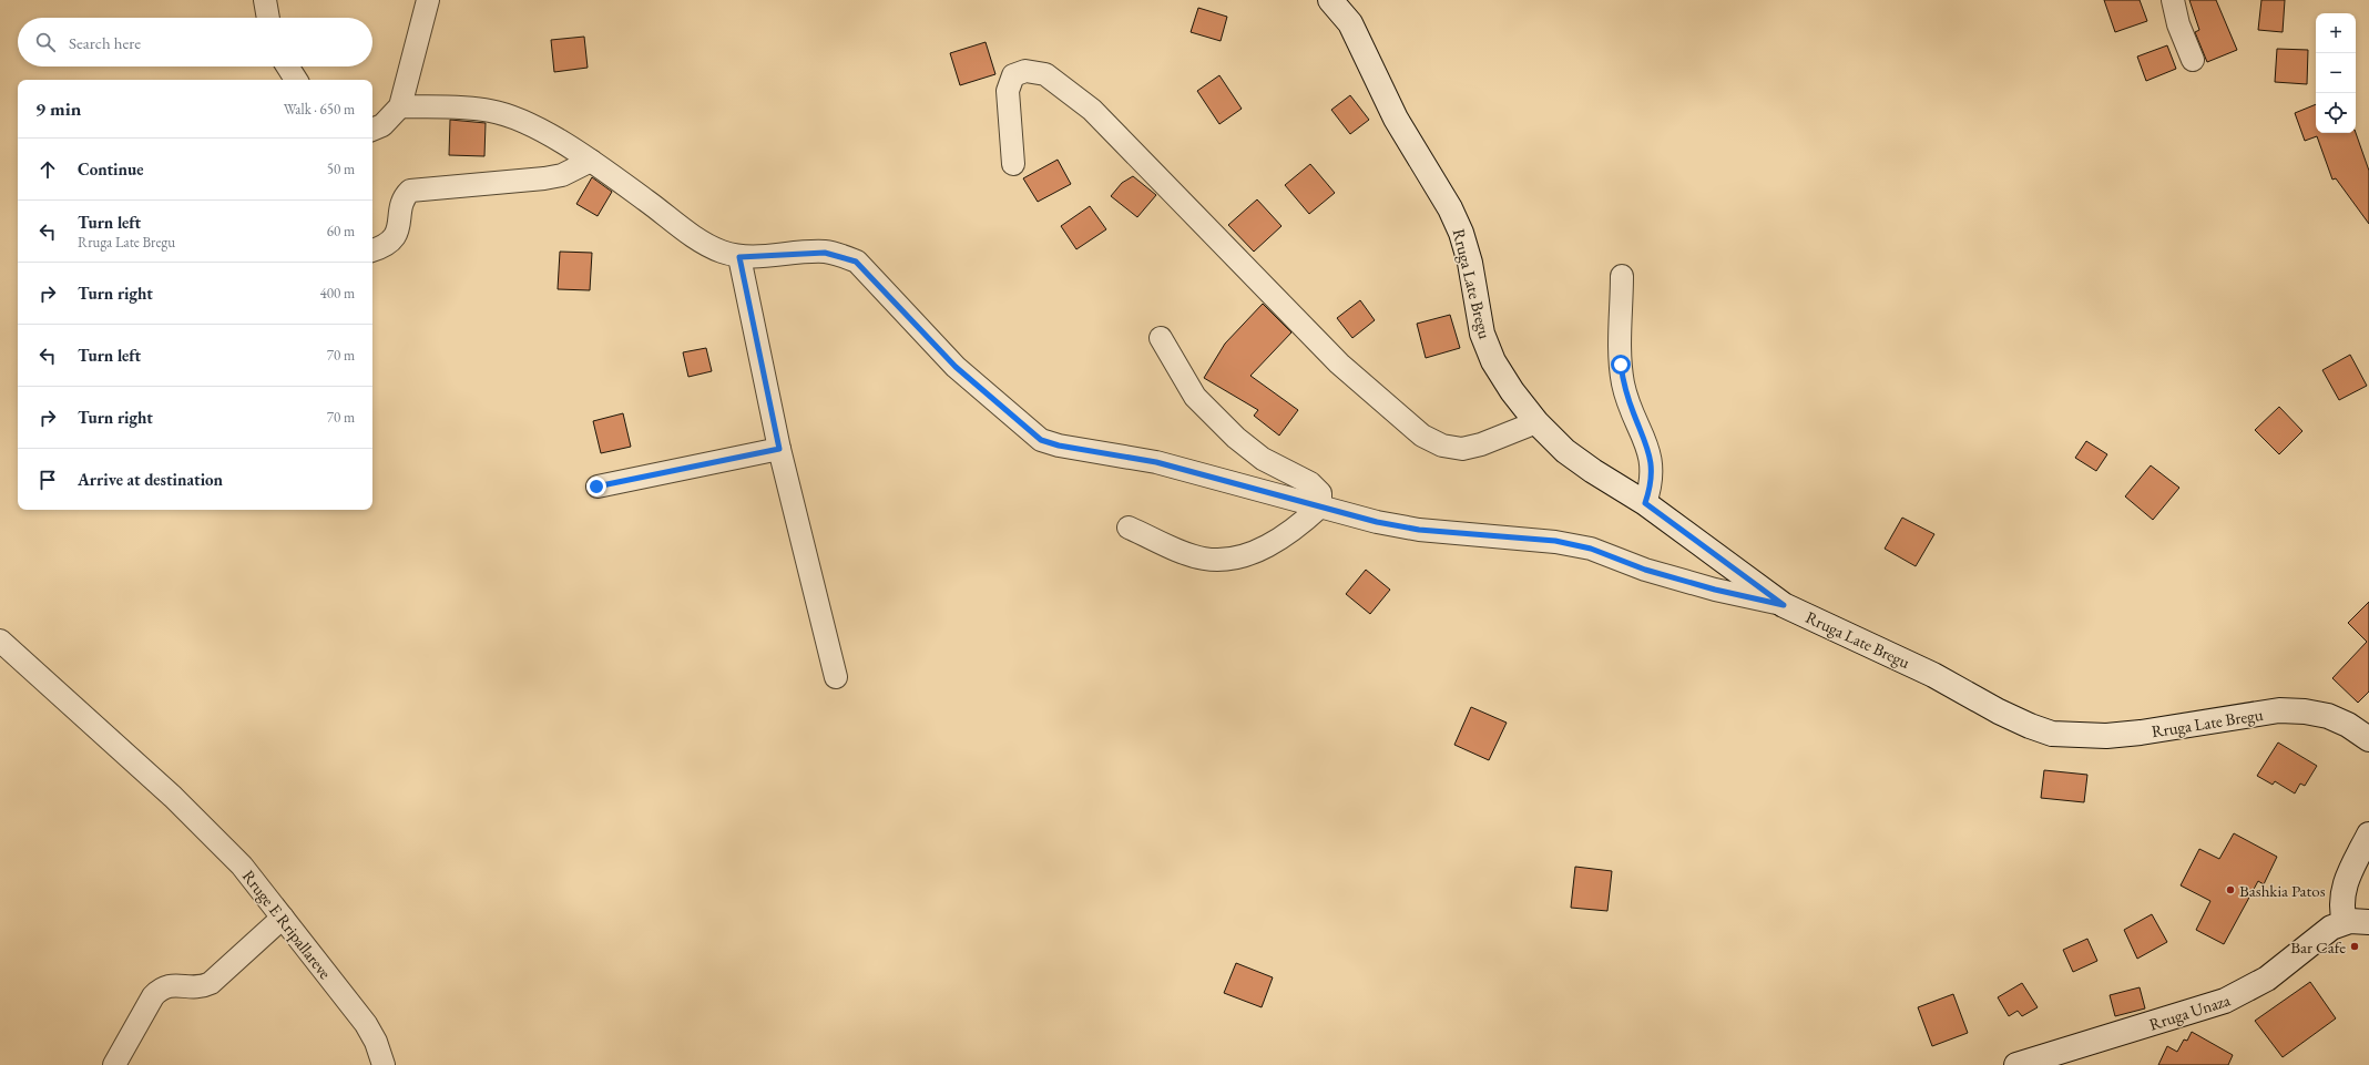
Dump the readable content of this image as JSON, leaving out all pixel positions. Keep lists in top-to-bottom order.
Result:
{
  "streets": {
    "main road": ["Rruga Late Bregu", "Rruga Unaza"],
    "street": ["Rruge E Rripallareve"]
  },
  "places": ["Bashkia Patos", "Bar Cafe"],
  "page": {
    "map_buttons": ["+", "−"],
    "search": "Search here",
    "heading": ["9 min", "Walk · 650 m"],
    "list": [
      ["Continue", "50 m"],
      ["Turn left", "Rruga Late Bregu", "60 m"],
      ["Turn right", "400 m"],
      ["Turn left", "70 m"],
      ["Turn right", "70 m"],
      "Arrive at destination"
    ]
  }
}
